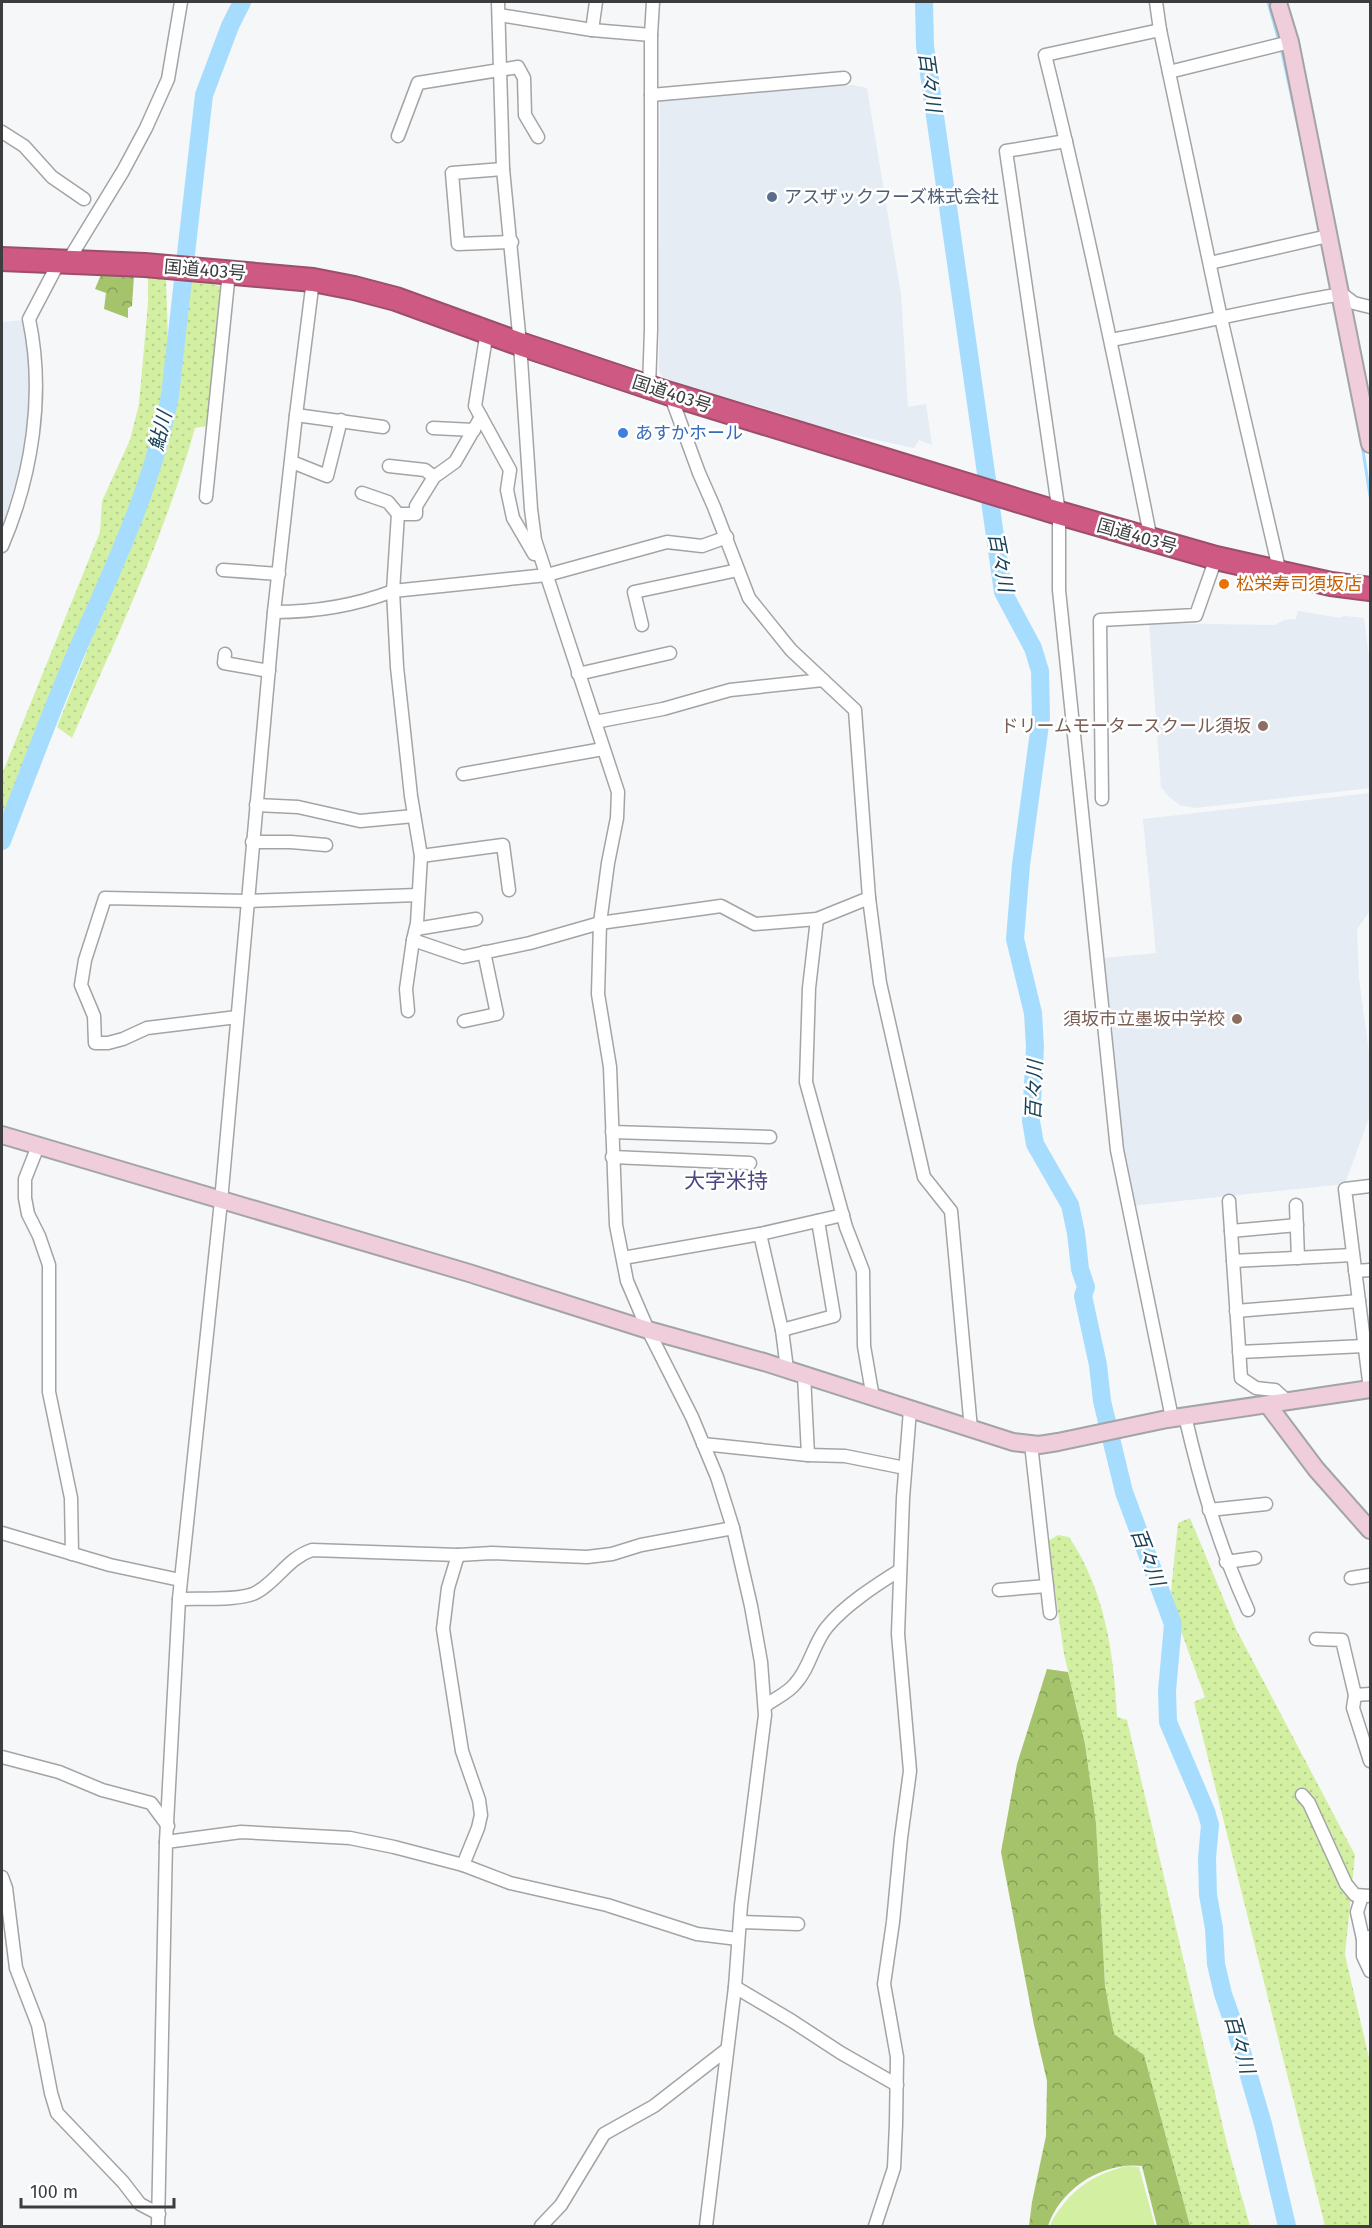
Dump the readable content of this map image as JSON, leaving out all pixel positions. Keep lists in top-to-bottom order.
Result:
{
  "streets": {
    "highway": ["国道403号"]
  },
  "districts": ["大字米持"],
  "water": ["百々川", "鮎川"],
  "places": [
    "アスザックフーズ株式会社",
    "あすかホール",
    "松栄寿司須坂店",
    "ドリームモータースクール須坂",
    "須坂市立墨坂中学校"
  ],
  "scale_bar": "100 m"
}
